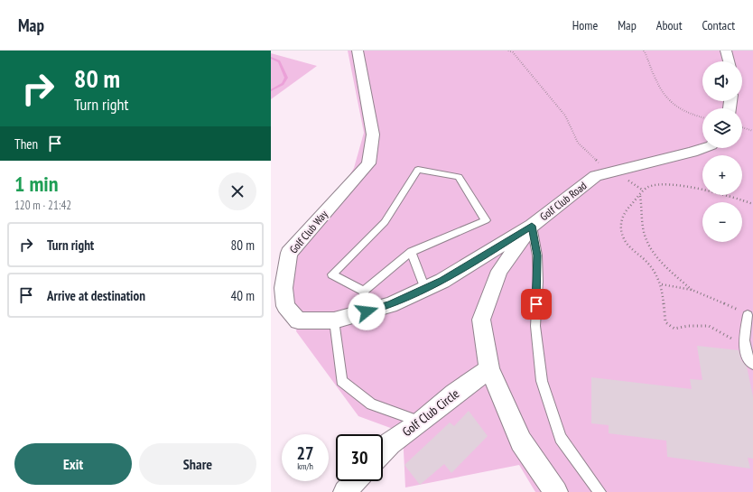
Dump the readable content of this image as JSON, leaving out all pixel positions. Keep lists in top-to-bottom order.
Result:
{
  "streets": {
    "street": ["Golf Club Road", "Golf Club Way", "Golf Club Circle"]
  },
  "crossings": [
    ["Golf Club Road", "Golf Club Way"],
    ["Golf Club Road", "Golf Club Circle"]
  ],
  "page": {
    "header": "Map",
    "nav": [
      "Home",
      "Map",
      "About",
      "Contact"
    ],
    "turn": ["80 m", "Turn right"],
    "map_buttons": ["+", "−"],
    "then": "Then",
    "heading": ["1 min", "120 m · 21:42"],
    "list": [
      {
        "name": "Turn right",
        "value": "80 m"
      },
      {
        "name": "Arrive at destination",
        "value": "40 m"
      }
    ],
    "speed": "27 km/h",
    "limit": "30",
    "buttons": ["Exit", "Share"]
  }
}
